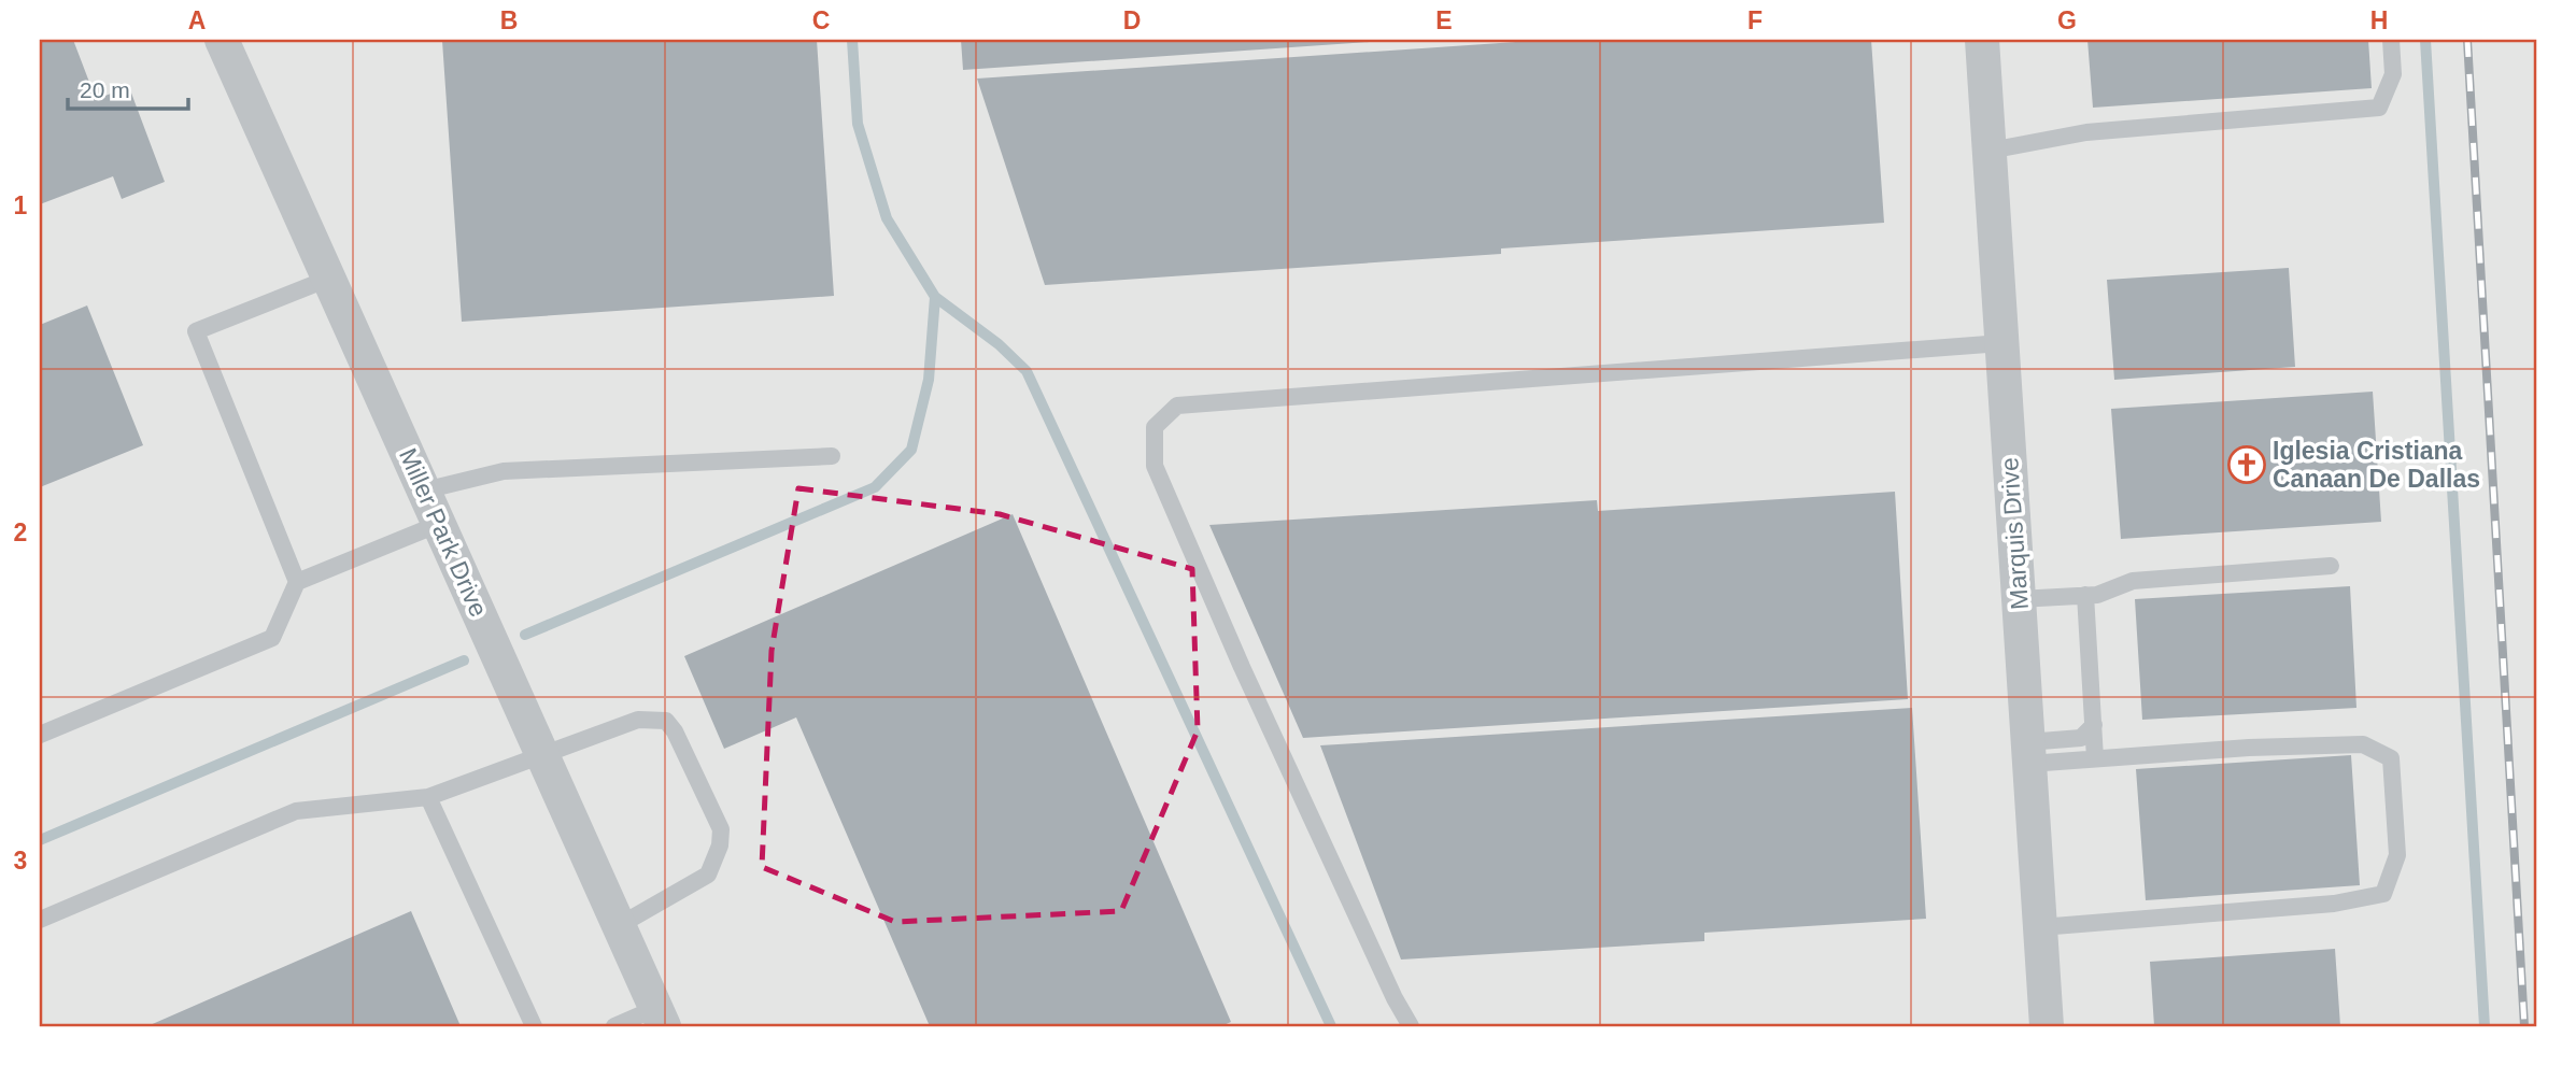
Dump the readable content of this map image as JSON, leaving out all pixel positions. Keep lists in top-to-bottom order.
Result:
{
  "streets": {
    "street": ["Miller Park Drive", "Marquis Drive"]
  },
  "places": {
    "church": ["Iglesia Cristiana Canaan De Dallas"]
  },
  "scale_bar": "20 m",
  "grid": {
    "columns": [
      "A",
      "B",
      "C",
      "D",
      "E",
      "F",
      "G",
      "H"
    ],
    "rows": ["1", "2", "3"]
  }
}
